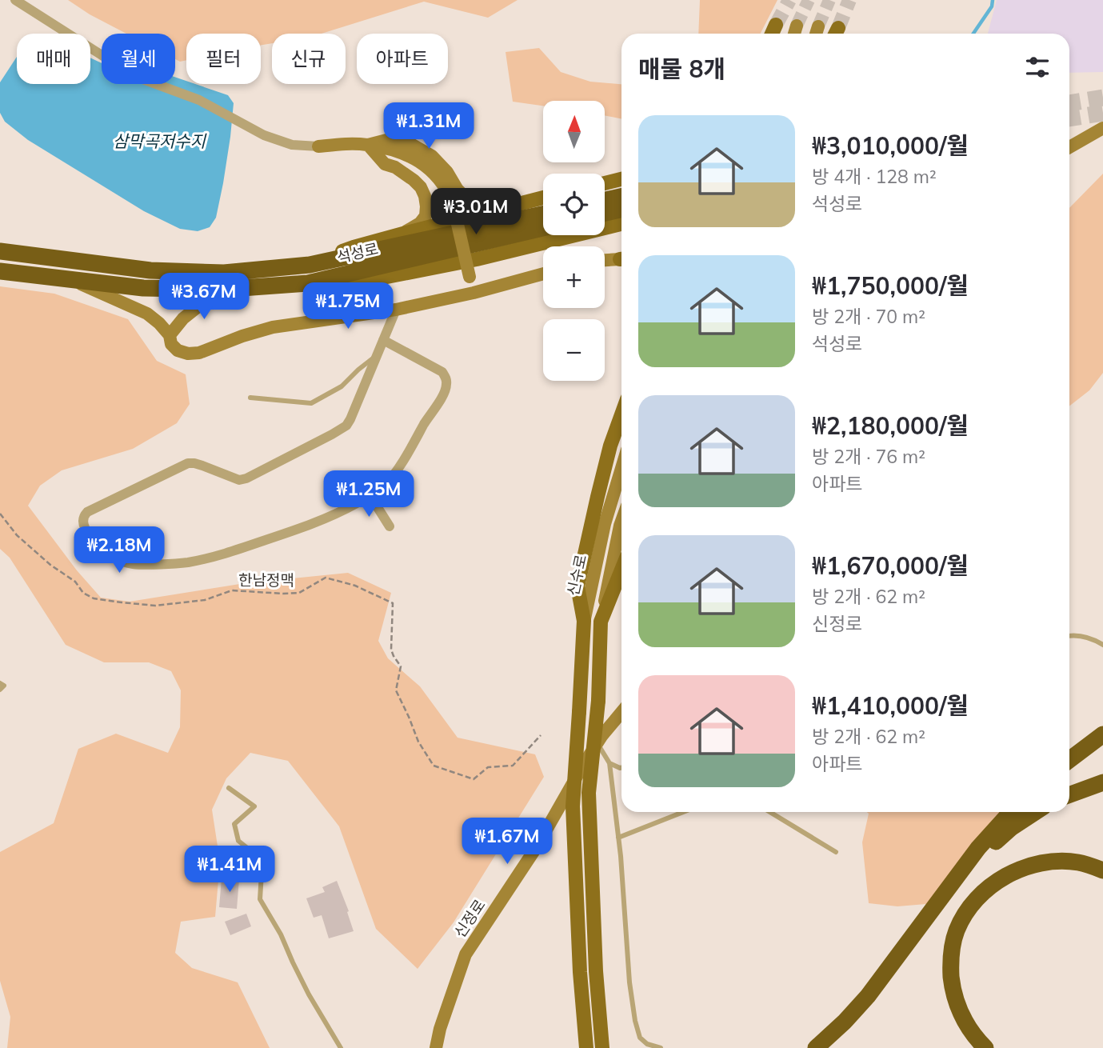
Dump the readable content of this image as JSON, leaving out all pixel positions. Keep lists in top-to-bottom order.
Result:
{
  "streets": {
    "highway": ["석성로"],
    "main road": ["신수로"],
    "street": ["신정로"],
    "path": ["한남정맥"]
  },
  "water": ["삼막곡저수지"],
  "north": "top",
  "page": {
    "chip": [
      "매매",
      "월세",
      "필터",
      "신규",
      "아파트"
    ],
    "heading": "매물 8개",
    "map_buttons": ["+", "−"],
    "list": [
      {
        "name": "₩3,010,000/월",
        "note": "방 4개 · 128 m² · 석성로"
      },
      {
        "name": "₩1,750,000/월",
        "note": "방 2개 · 70 m² · 석성로"
      },
      {
        "name": "₩2,180,000/월",
        "note": "방 2개 · 76 m² · 아파트"
      },
      {
        "name": "₩1,670,000/월",
        "note": "방 2개 · 62 m² · 신정로"
      },
      {
        "name": "₩1,410,000/월",
        "note": "방 2개 · 62 m² · 아파트"
      }
    ],
    "price": [
      "₩1.31M",
      "₩3.01M",
      "₩3.67M",
      "₩1.75M",
      "₩1.25M",
      "₩2.18M",
      "₩1.67M",
      "₩1.41M"
    ]
  }
}
